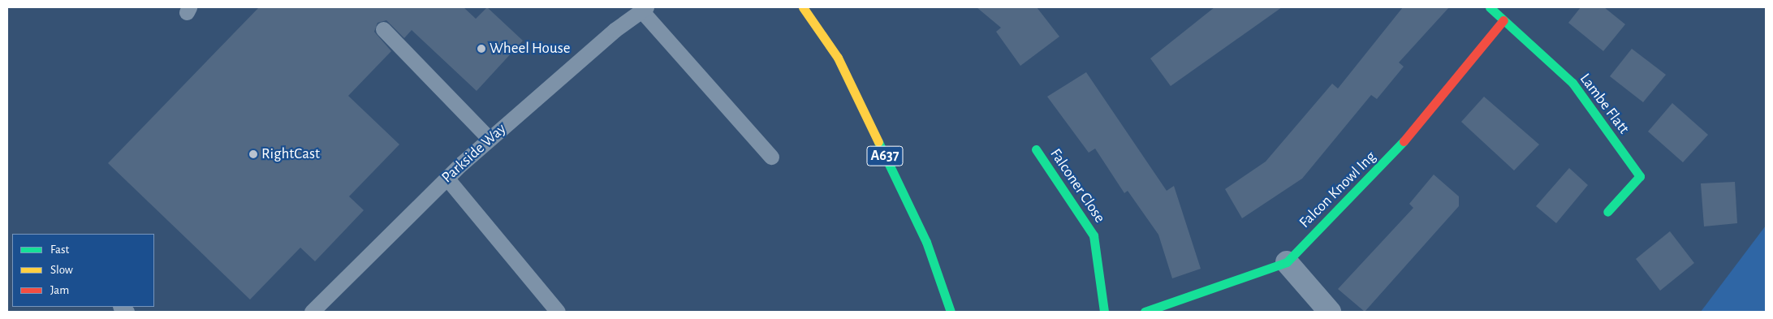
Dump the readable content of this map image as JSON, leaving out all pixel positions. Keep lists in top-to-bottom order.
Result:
{
  "streets": {
    "main road": [
      "Lambe Flatt",
      "A637",
      "Falconer Close",
      "Falcon Knowl Ing"
    ],
    "lane": ["Parkside Way"]
  },
  "crossings": [
    ["Lambe Flatt", "Falcon Knowl Ing"]
  ],
  "places": ["Wheel House", "RightCast"],
  "legend": ["Fast", "Slow", "Jam"]
}
